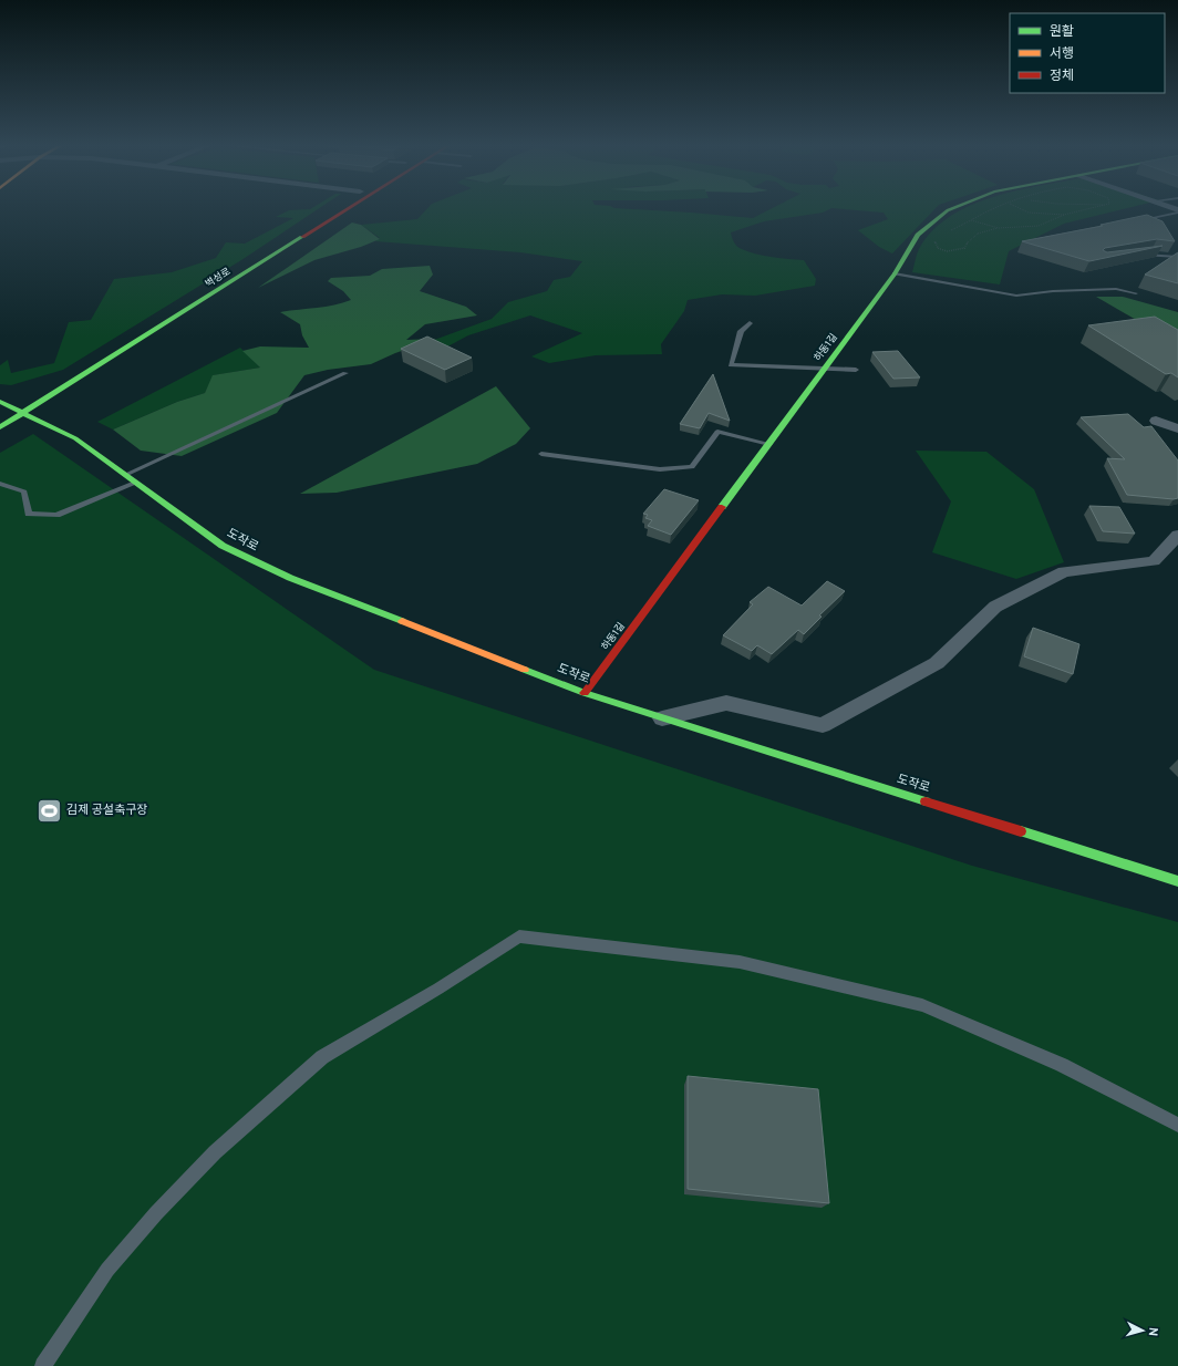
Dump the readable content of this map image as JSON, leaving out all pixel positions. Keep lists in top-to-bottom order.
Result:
{
  "streets": {
    "street": ["벽성로", "하동1길", "도작로"]
  },
  "crossings": [
    ["벽성로", "도작로"],
    ["하동1길", "도작로"]
  ],
  "places": {
    "sports": ["김제 공설축구장"]
  },
  "legend": ["원활", "서행", "정체"],
  "north": "right"
}
